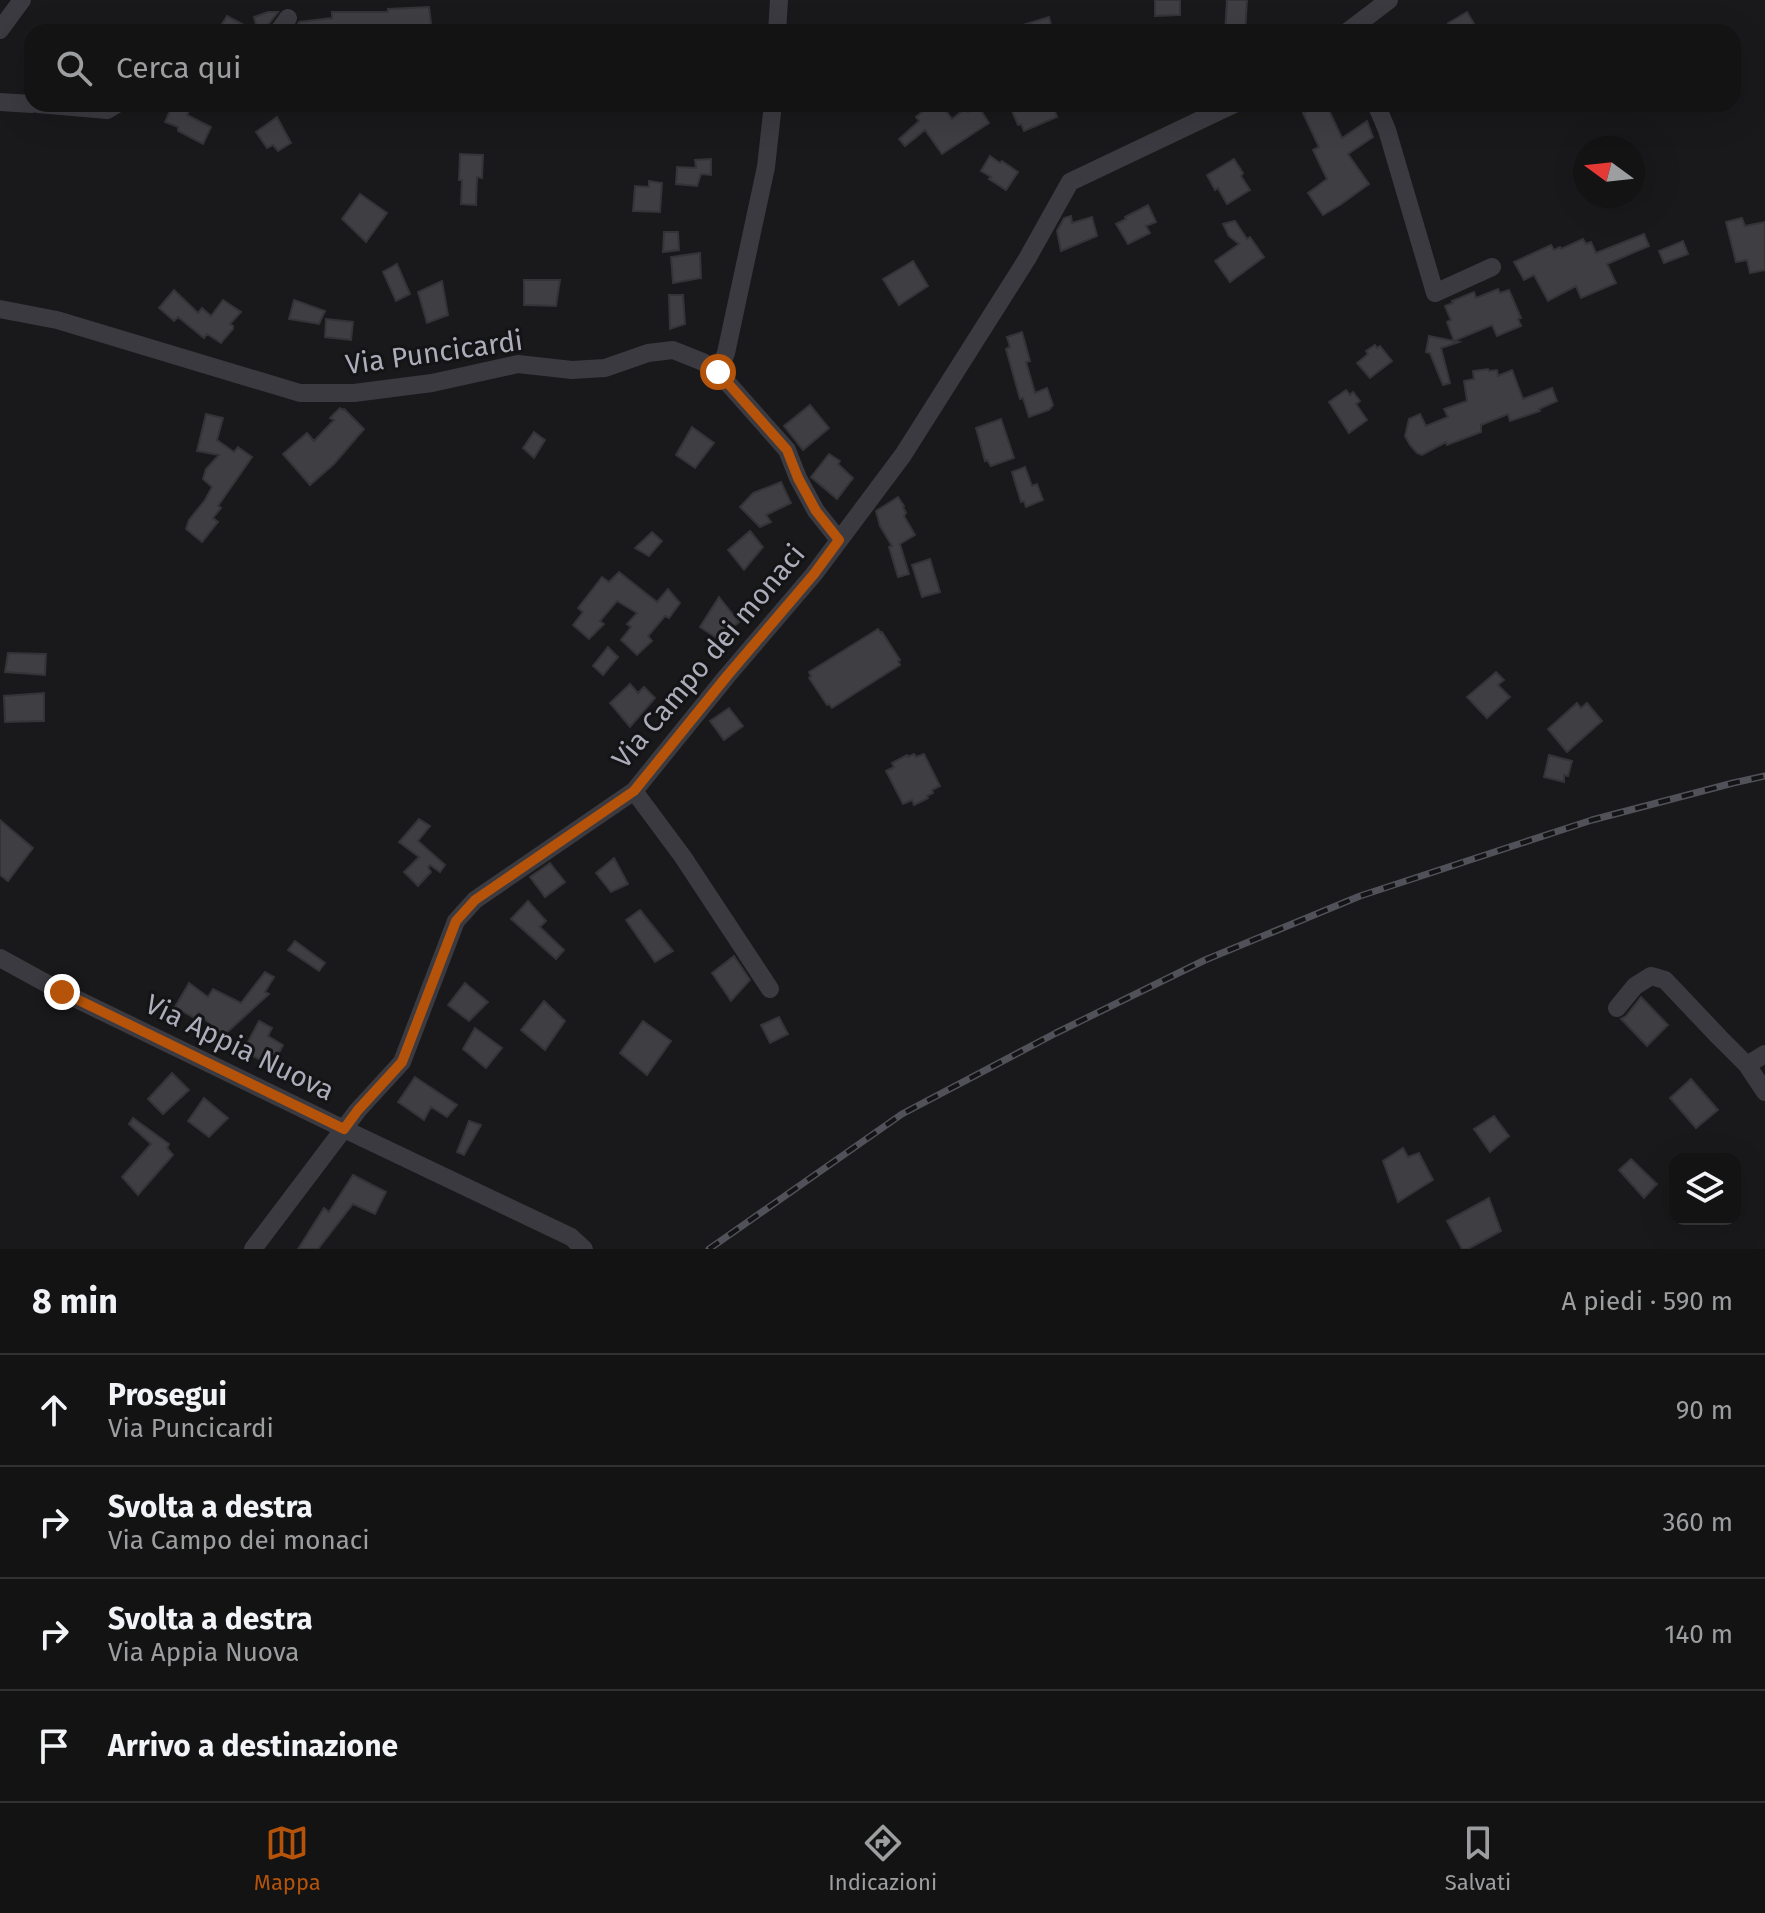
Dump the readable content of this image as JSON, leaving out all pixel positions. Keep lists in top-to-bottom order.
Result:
{
  "streets": {
    "street": ["Via Puncicardi", "Via Campo dei monaci", "Via Appia Nuova"]
  },
  "crossings": [
    ["Via Puncicardi", "Via Campo dei monaci"],
    ["Via Campo dei monaci", "Via Appia Nuova"]
  ],
  "north": "left",
  "page": {
    "search": "Cerca qui",
    "heading": ["8 min", "A piedi · 590 m"],
    "list": [
      ["Prosegui", "Via Puncicardi", "90 m"],
      ["Svolta a destra", "Via Campo dei monaci", "360 m"],
      ["Svolta a destra", "Via Appia Nuova", "140 m"],
      "Arrivo a destinazione"
    ],
    "nav": ["Mappa", "Indicazioni", "Salvati"]
  }
}
